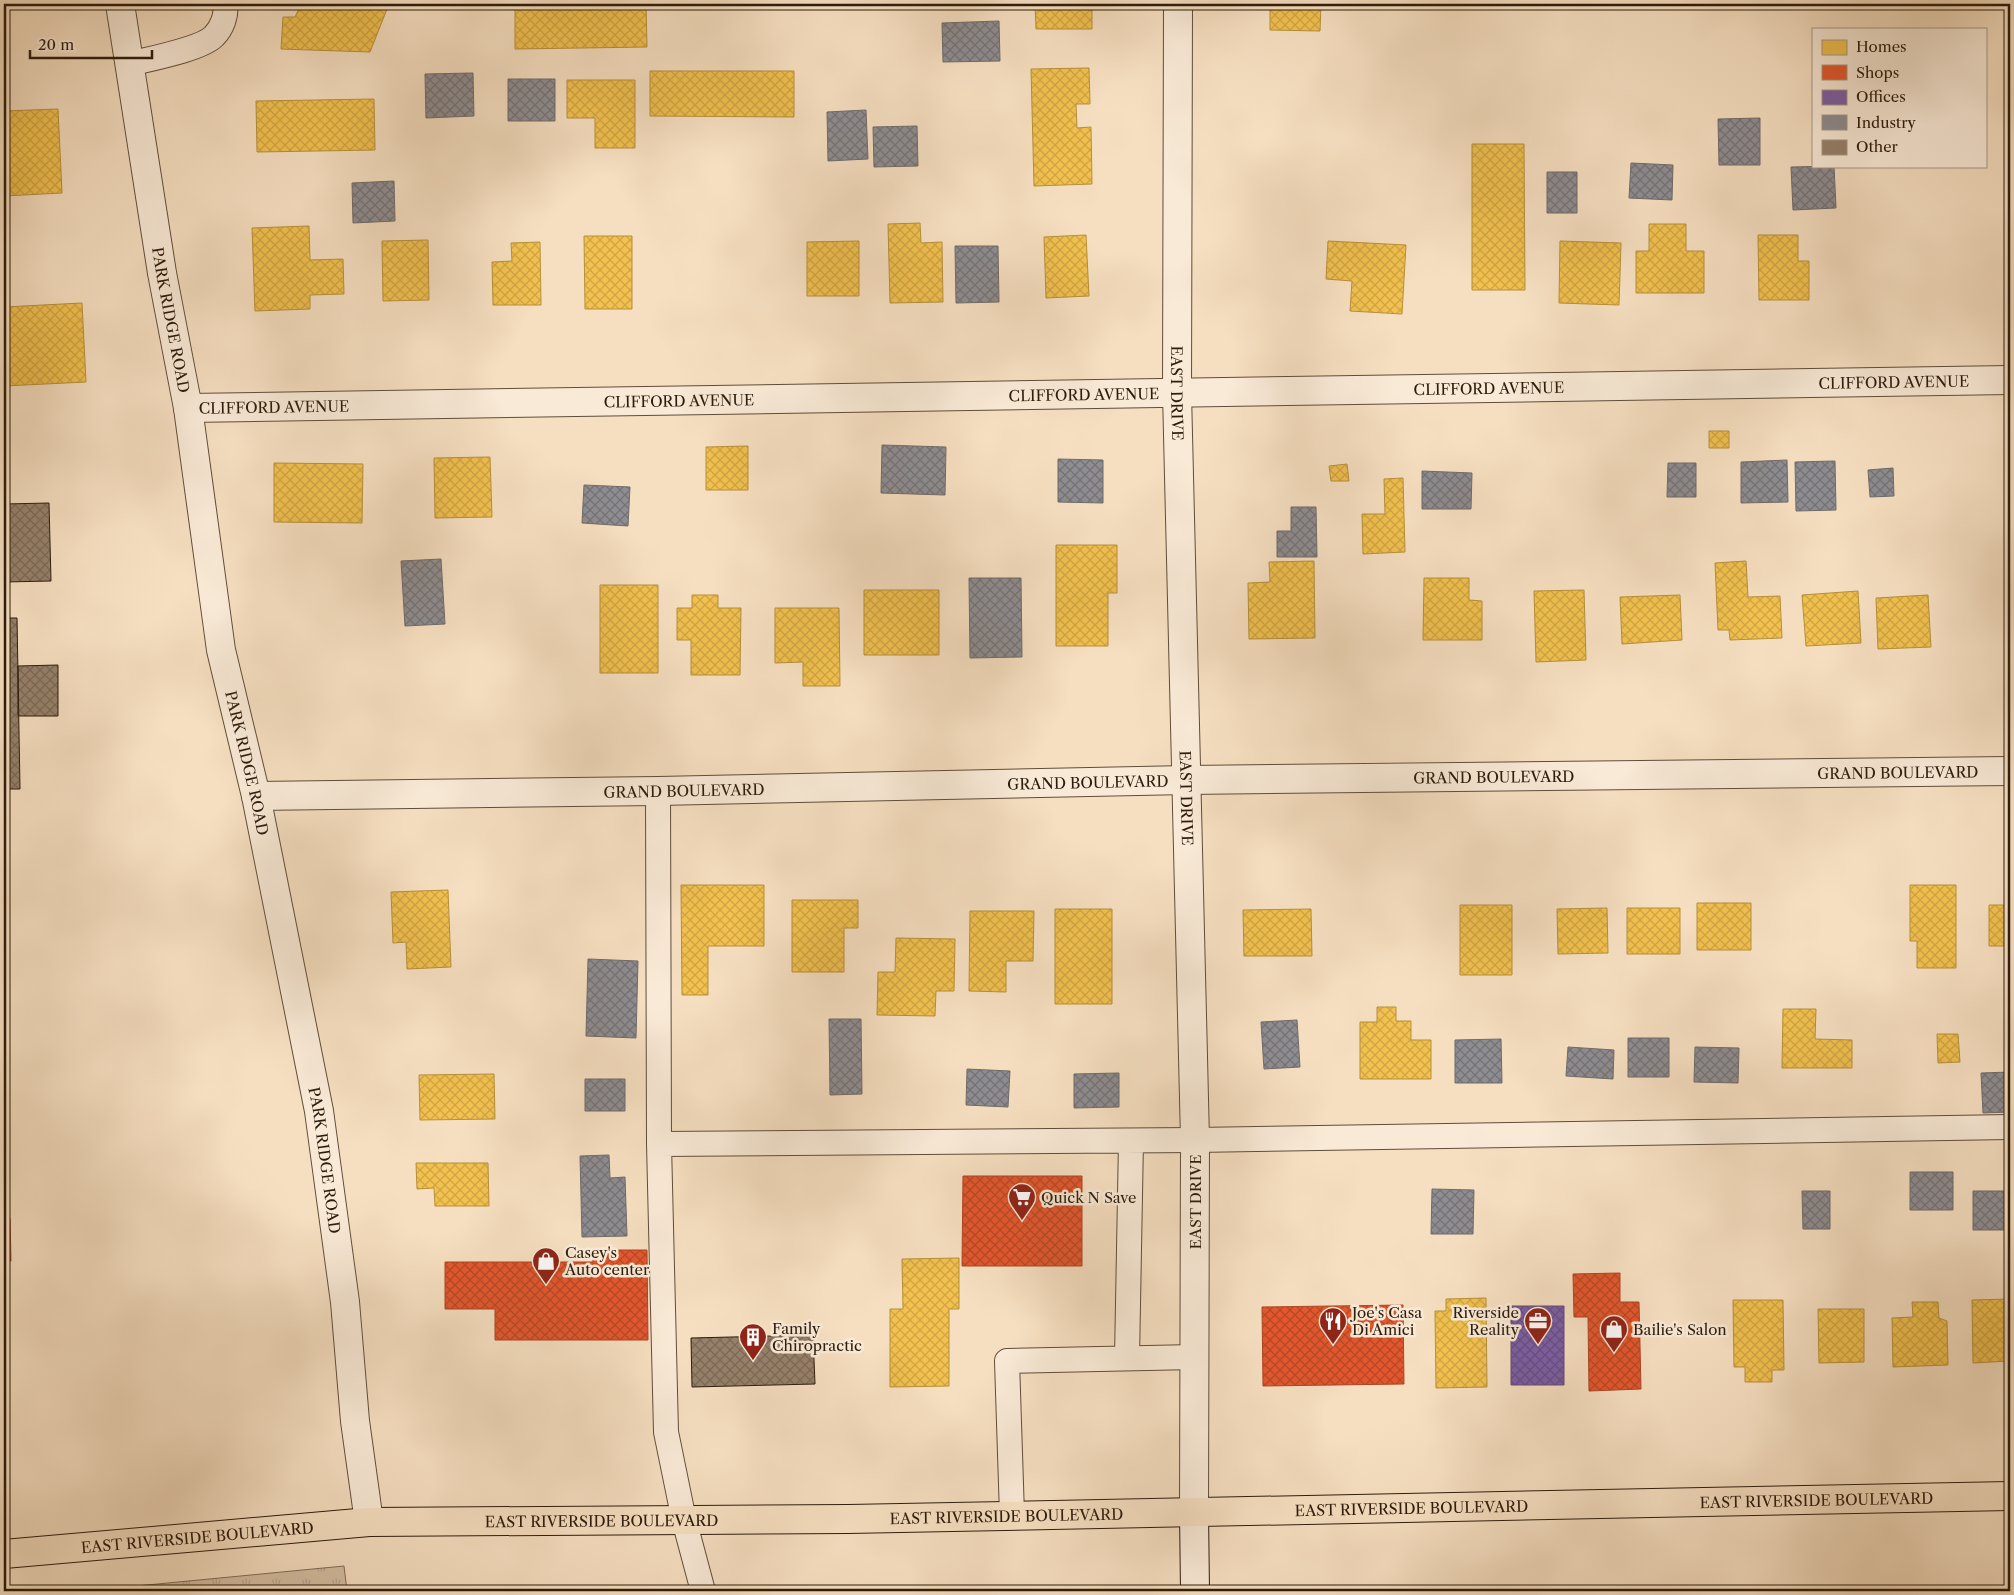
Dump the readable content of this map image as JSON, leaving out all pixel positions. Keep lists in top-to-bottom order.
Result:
{
  "streets": {
    "main road": ["EAST RIVERSIDE BOULEVARD"],
    "street": [
      "PARK RIDGE ROAD",
      "CLIFFORD AVENUE",
      "EAST DRIVE",
      "GRAND BOULEVARD"
    ]
  },
  "crossings": [
    ["PARK RIDGE ROAD", "CLIFFORD AVENUE"],
    ["PARK RIDGE ROAD", "GRAND BOULEVARD"],
    ["PARK RIDGE ROAD", "EAST RIVERSIDE BOULEVARD"],
    ["CLIFFORD AVENUE", "EAST DRIVE"],
    ["EAST DRIVE", "GRAND BOULEVARD"],
    ["EAST DRIVE", "EAST RIVERSIDE BOULEVARD"]
  ],
  "places": {
    "supermarket": ["Quick N Save"],
    "shop": ["Casey's Auto center", "Bailie's Salon"],
    "restaurant": ["Joe's Casa Di Amici"],
    "office": ["Riverside Reality"],
    "building": ["Family Chiropractic"]
  },
  "legend": [
    "Homes",
    "Shops",
    "Offices",
    "Industry",
    "Other"
  ],
  "scale_bar": "20 m"
}
